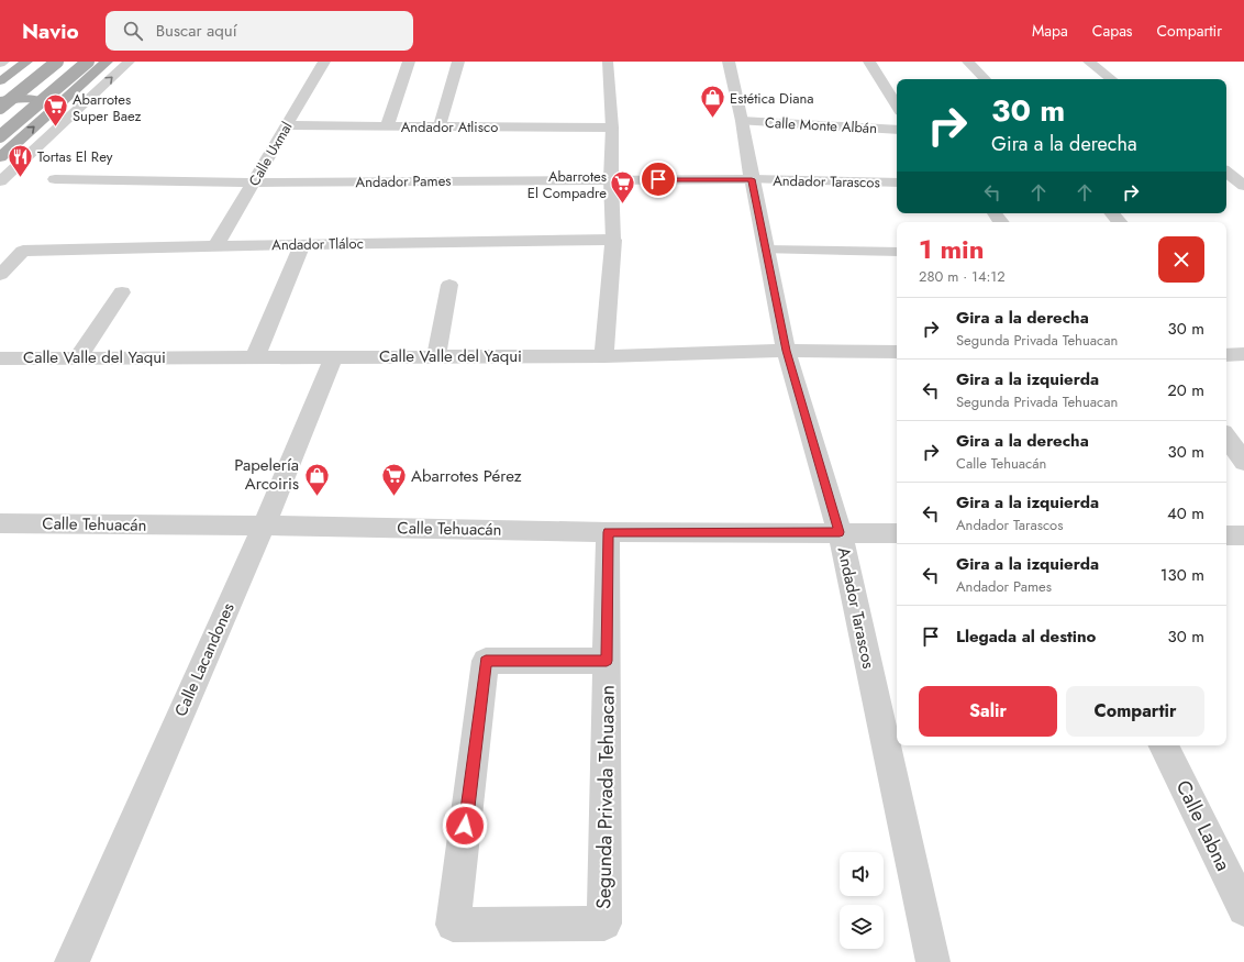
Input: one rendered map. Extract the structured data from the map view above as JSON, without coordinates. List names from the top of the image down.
{
  "streets": {
    "street": [
      "Calle Monte Albán",
      "Andador Atlisco",
      "Calle Uxmal",
      "Andador Pames",
      "Andador Tarascos",
      "Andador Tláloc",
      "Calle Valle del Yaqui",
      "Calle Tehuacán",
      "Calle Lacandones",
      "Segunda Privada Tehuacan",
      "Calle Labna"
    ]
  },
  "crossings": [
    ["Calle Monte Albán", "Andador Tarascos"],
    ["Andador Atlisco", "Calle Uxmal"],
    ["Calle Uxmal", "Andador Pames"],
    ["Calle Uxmal", "Andador Tláloc"],
    ["Andador Pames", "Andador Tarascos"],
    ["Andador Tarascos", "Calle Valle del Yaqui"],
    ["Andador Tarascos", "Calle Tehuacán"],
    ["Calle Valle del Yaqui", "Calle Lacandones"],
    ["Calle Tehuacán", "Calle Lacandones"],
    ["Calle Tehuacán", "Segunda Privada Tehuacan"]
  ],
  "places": {
    "shop": ["Estética Diana", "Papelería Arcoiris"],
    "supermarket": ["Abarrotes Super Baez", "Abarrotes El Compadre", "Abarrotes Pérez"],
    "restaurant": ["Tortas El Rey"]
  },
  "page": {
    "header": "Navio",
    "search": "Buscar aquí",
    "nav": ["Mapa", "Capas", "Compartir"],
    "turn": ["30 m", "Gira a la derecha"],
    "heading": ["1 min", "280 m · 14:12"],
    "list": [
      {
        "name": "Gira a la derecha",
        "note": "Segunda Privada Tehuacan",
        "value": "30 m"
      },
      {
        "name": "Gira a la izquierda",
        "note": "Segunda Privada Tehuacan",
        "value": "20 m"
      },
      {
        "name": "Gira a la derecha",
        "note": "Calle Tehuacán",
        "value": "30 m"
      },
      {
        "name": "Gira a la izquierda",
        "note": "Andador Tarascos",
        "value": "40 m"
      },
      {
        "name": "Gira a la izquierda",
        "note": "Andador Pames",
        "value": "130 m"
      },
      {
        "name": "Llegada al destino",
        "value": "30 m"
      }
    ],
    "buttons": ["Salir", "Compartir"]
  }
}
